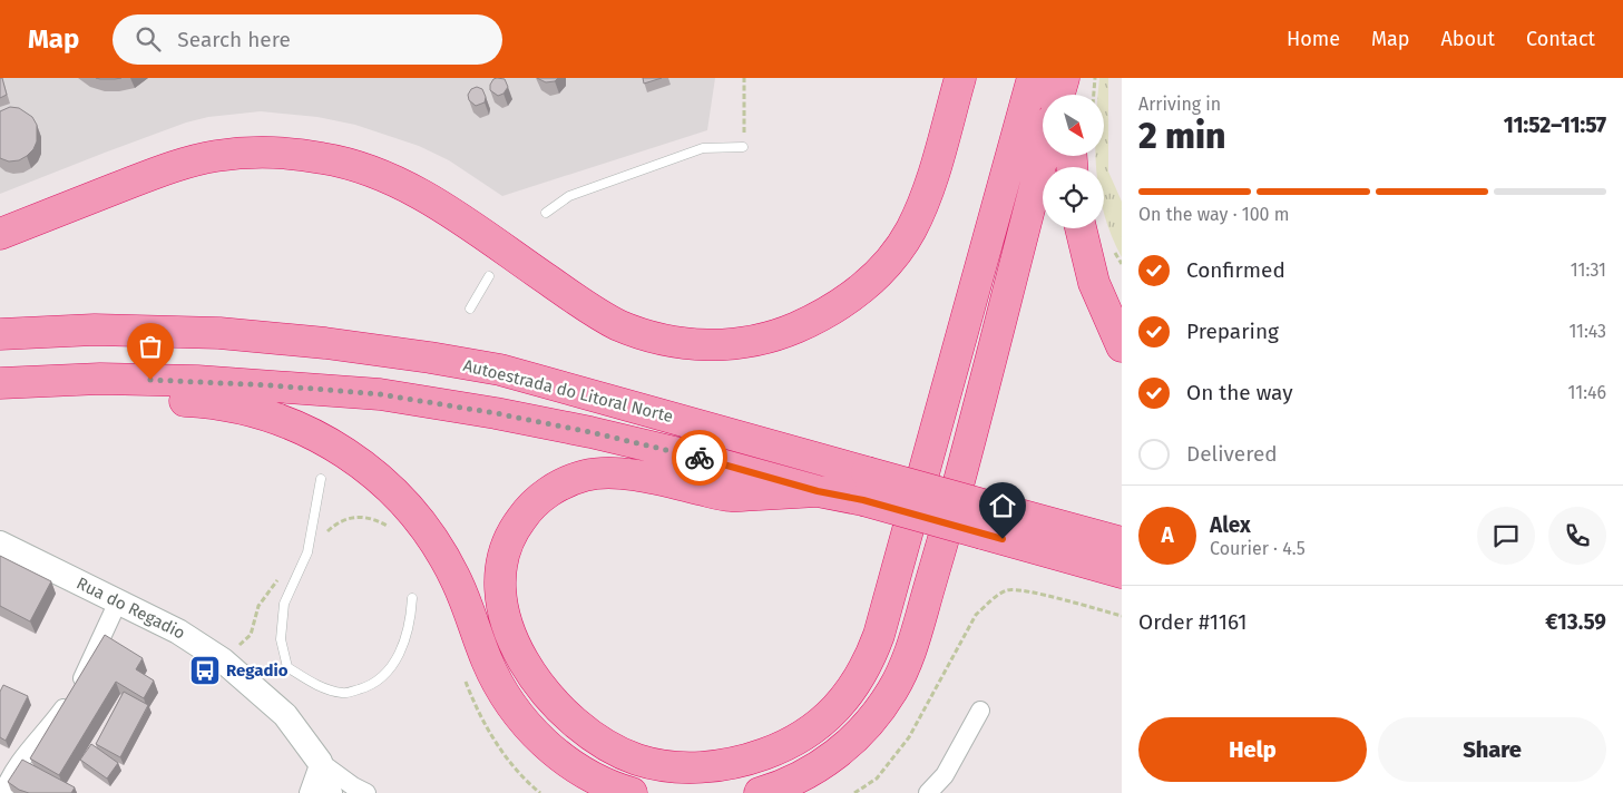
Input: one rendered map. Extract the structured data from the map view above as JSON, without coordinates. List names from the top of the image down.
{
  "streets": {
    "highway": ["Autoestrada do Litoral Norte"],
    "street": ["Rua do Regadio"]
  },
  "places": {
    "bus stop": ["Regadio"]
  },
  "north": "bottom right",
  "page": {
    "header": "Map",
    "search": "Search here",
    "nav": [
      "Home",
      "Map",
      "About",
      "Contact"
    ],
    "heading": ["2 min", "Arriving in", "11:52–11:57"],
    "panel": [
      "Alex",
      "Courier · 4.5",
      "Order #1161",
      "€13.59"
    ],
    "bar": "On the way · 100 m",
    "list": [
      ["Confirmed", "11:31"],
      ["Preparing", "11:43"],
      ["On the way", "11:46"],
      "Delivered"
    ],
    "round": "A",
    "buttons": ["Help", "Share"]
  }
}
